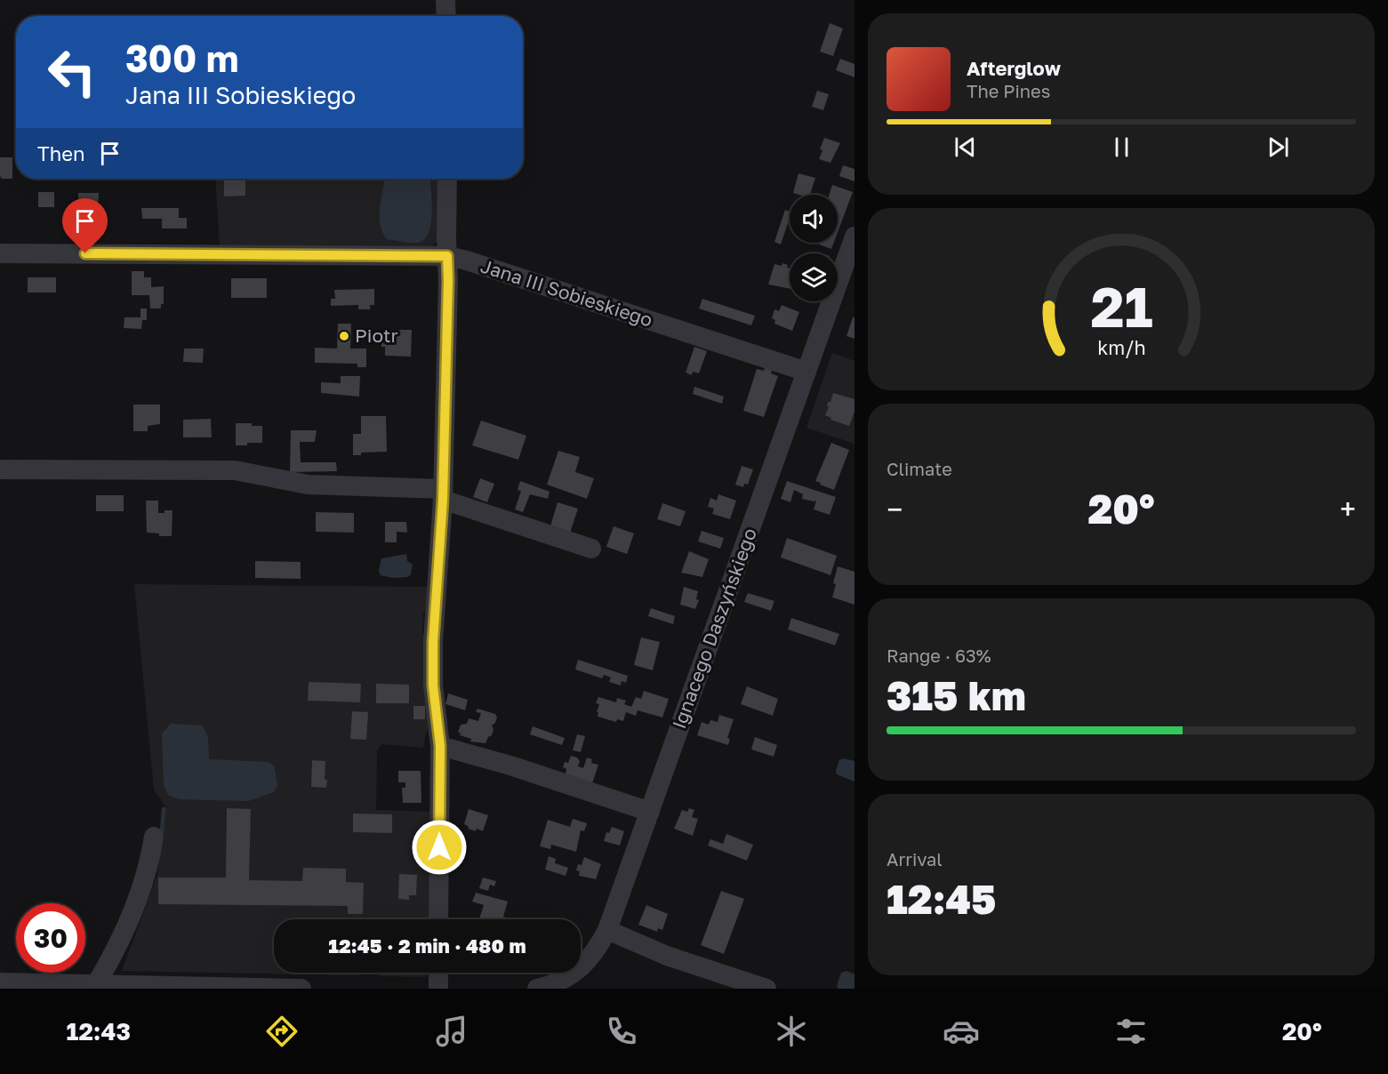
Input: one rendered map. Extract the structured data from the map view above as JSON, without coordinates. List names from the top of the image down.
{
  "streets": {
    "street": ["Jana III Sobieskiego", "Ignacego Daszyńskiego"]
  },
  "crossings": [
    ["Jana III Sobieskiego", "Ignacego Daszyńskiego"]
  ],
  "places": ["Piotr"],
  "page": {
    "turn": ["300 m", "Jana III Sobieskiego"],
    "song": ["Afterglow", "The Pines"],
    "then": "Then",
    "tile": [
      "Climate",
      ["Range · 63%", "315 km"],
      ["Arrival", "12:45"]
    ],
    "heat": ["−", "20°", "+"],
    "limit": "30",
    "trip": "12:45 · 2 min · 480 m",
    "tabs": ["12:43", "20°"],
    "gauge": ["21", "km/h"]
  }
}
